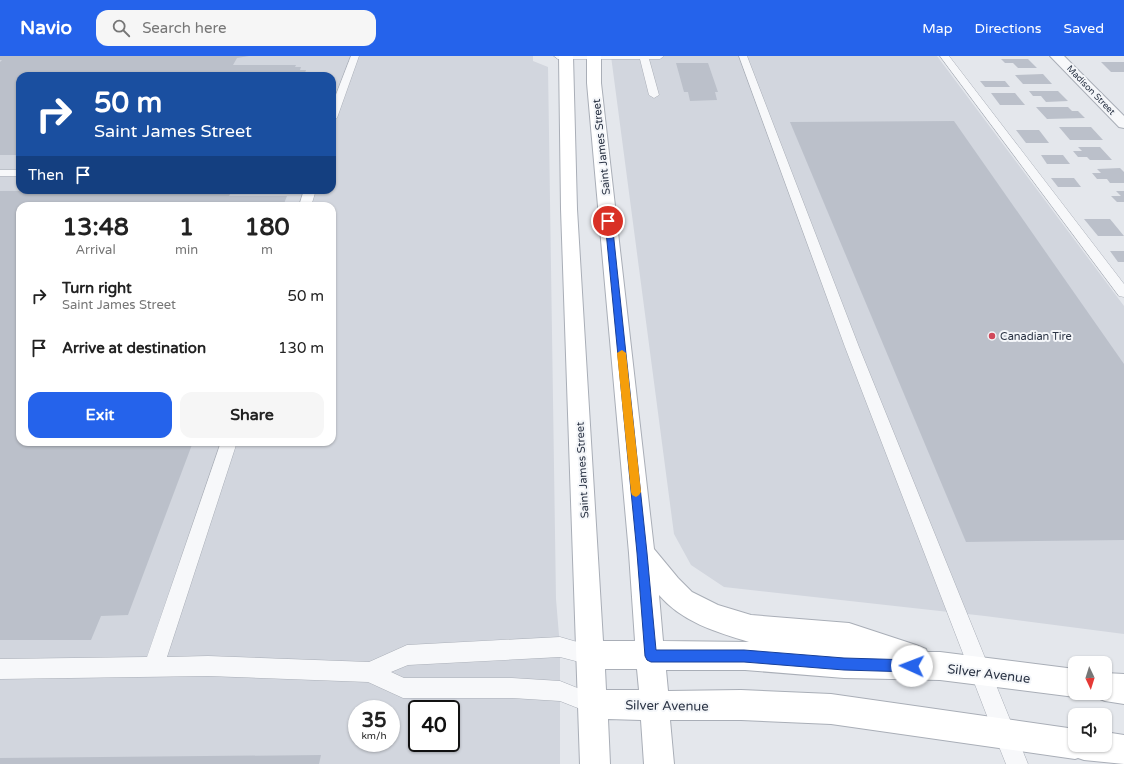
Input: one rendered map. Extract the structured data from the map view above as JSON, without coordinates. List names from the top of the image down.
{
  "streets": {
    "main road": ["Saint James Street", "Silver Avenue"],
    "street": ["Madison Street"]
  },
  "crossings": [
    ["Saint James Street", "Silver Avenue"]
  ],
  "places": ["Canadian Tire"],
  "north": "bottom",
  "page": {
    "header": "Navio",
    "search": "Search here",
    "nav": ["Map", "Directions", "Saved"],
    "turn": ["50 m", "Saint James Street"],
    "then": "Then",
    "eta": [
      "13:48",
      "Arrival",
      "1",
      "min",
      "180",
      "m"
    ],
    "list": [
      {
        "name": "Turn right",
        "note": "Saint James Street",
        "value": "50 m"
      },
      {
        "name": "Arrive at destination",
        "value": "130 m"
      }
    ],
    "buttons": ["Exit", "Share"],
    "speed": "35 km/h",
    "limit": "40"
  }
}
